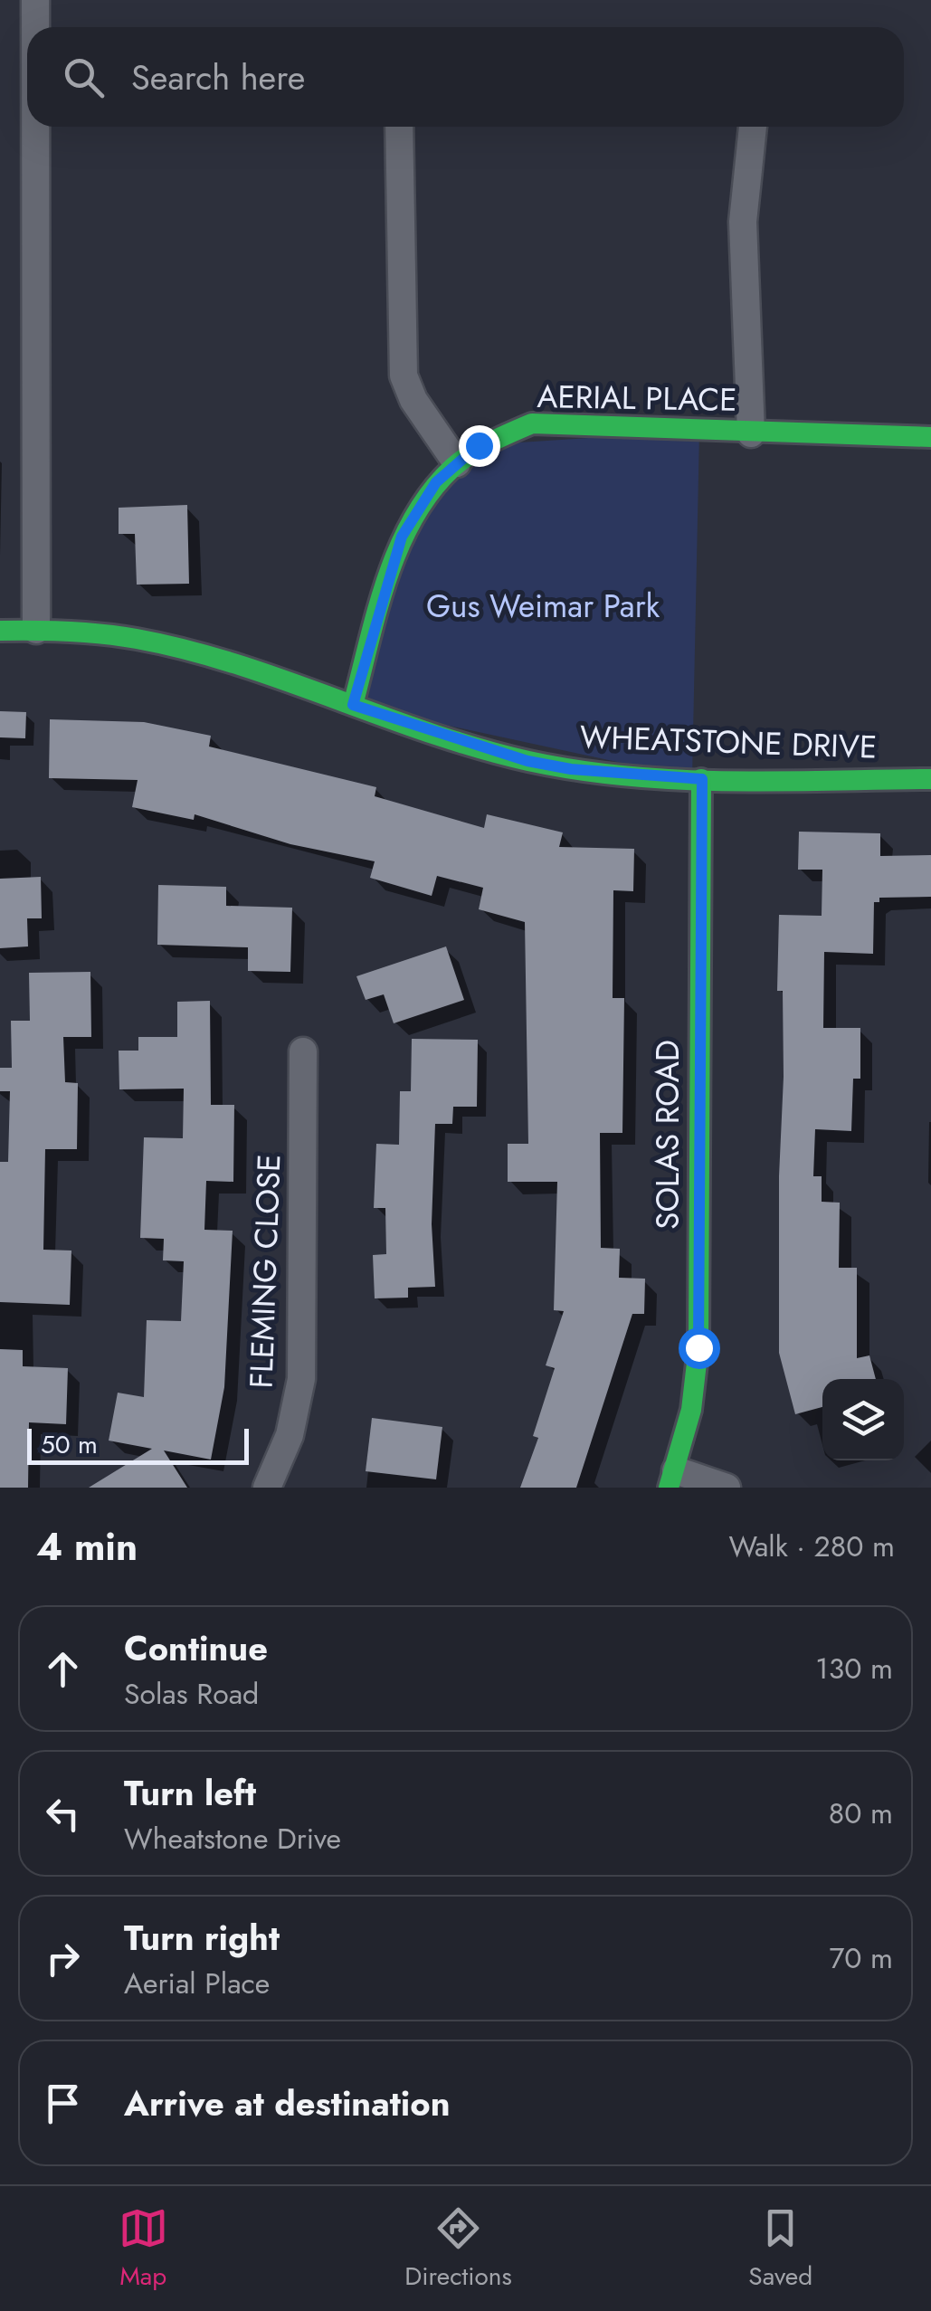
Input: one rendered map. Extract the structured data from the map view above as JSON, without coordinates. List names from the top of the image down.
{
  "streets": {
    "street": [
      "AERIAL PLACE",
      "WHEATSTONE DRIVE",
      "SOLAS ROAD",
      "FLEMING CLOSE"
    ]
  },
  "crossings": [
    ["AERIAL PLACE", "WHEATSTONE DRIVE"],
    ["WHEATSTONE DRIVE", "SOLAS ROAD"]
  ],
  "parks": ["Gus Weimar Park"],
  "scale_bar": "50 m",
  "page": {
    "search": "Search here",
    "scale": "50 m",
    "heading": ["4 min", "Walk · 280 m"],
    "list": [
      ["Continue", "Solas Road", "130 m"],
      ["Turn left", "Wheatstone Drive", "80 m"],
      ["Turn right", "Aerial Place", "70 m"],
      "Arrive at destination"
    ],
    "nav": ["Map", "Directions", "Saved"]
  }
}
